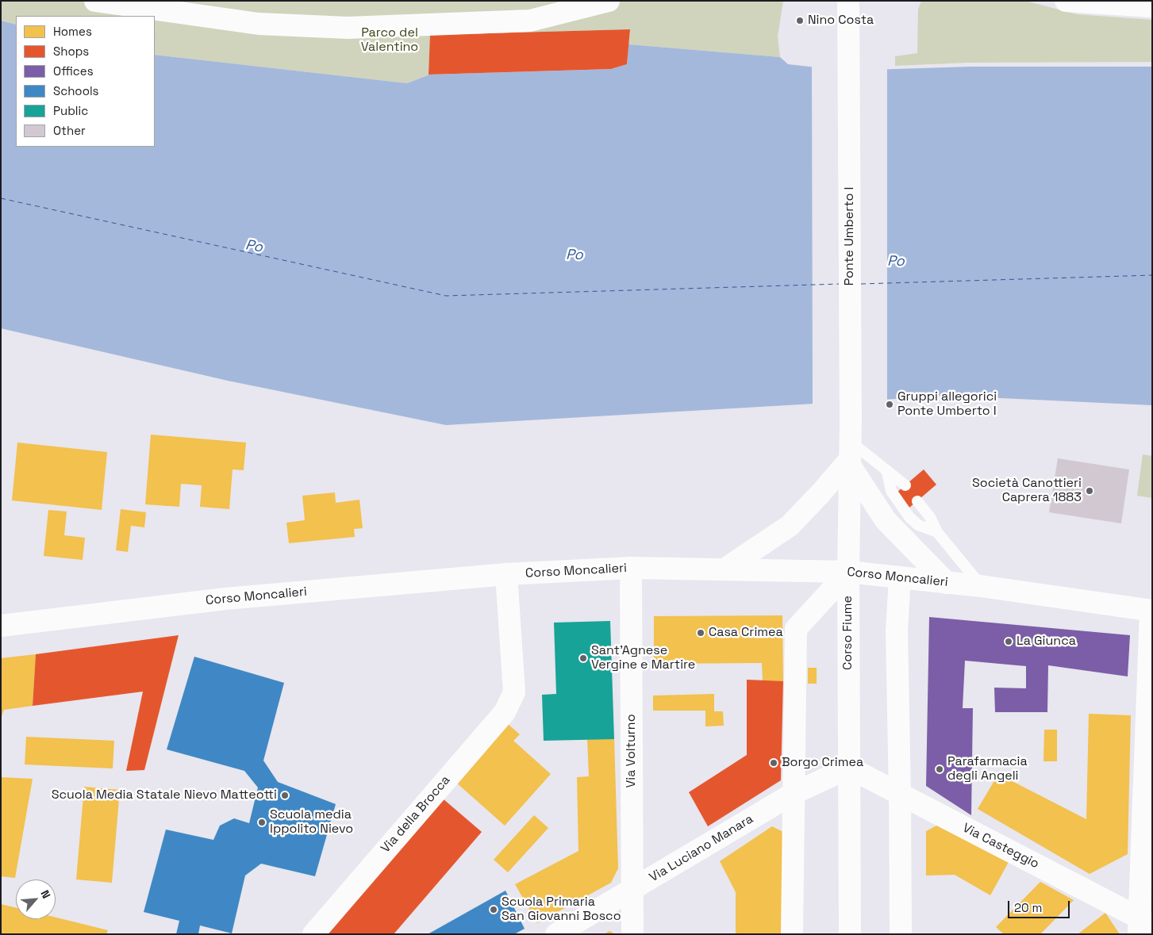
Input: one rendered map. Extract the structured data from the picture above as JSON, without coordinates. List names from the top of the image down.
{
  "streets": {
    "street": [
      "Ponte Umberto I",
      "Corso Moncalieri",
      "Corso Fiume",
      "Via Volturno",
      "Via della Brocca",
      "Via Casteggio",
      "Via Luciano Manara"
    ]
  },
  "crossings": [
    ["Ponte Umberto I", "Corso Moncalieri"],
    ["Ponte Umberto I", "Corso Fiume"],
    ["Corso Moncalieri", "Corso Fiume"],
    ["Corso Moncalieri", "Via Volturno"],
    ["Corso Moncalieri", "Via della Brocca"],
    ["Corso Fiume", "Via Casteggio"],
    ["Corso Fiume", "Via Luciano Manara"],
    ["Via Volturno", "Via Luciano Manara"],
    ["Via Casteggio", "Via Luciano Manara"]
  ],
  "water": ["Po"],
  "parks": ["Parco del Valentino"],
  "places": [
    "Nino Costa",
    "Gruppi allegorici Ponte Umberto I",
    "Società Canottieri Caprera 1883",
    "Casa Crimea",
    "La Giunca",
    "Sant'Agnese Vergine e Martire",
    "Borgo Crimea",
    "Parafarmacia degli Angeli",
    "Scuola Media Statale Nievo Matteotti",
    "Scuola media Ippolito Nievo",
    "Scuola Primaria San Giovanni Bosco"
  ],
  "legend": [
    "Homes",
    "Shops",
    "Offices",
    "Schools",
    "Public",
    "Other"
  ],
  "scale_bar": "20 m",
  "north": "top right"
}
